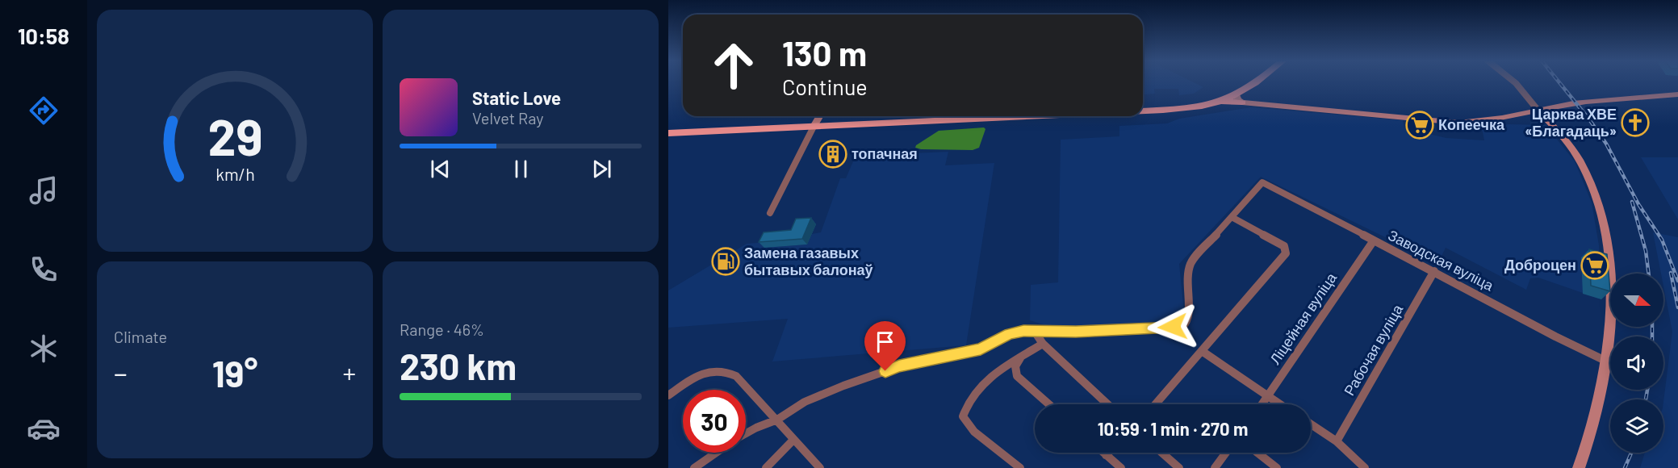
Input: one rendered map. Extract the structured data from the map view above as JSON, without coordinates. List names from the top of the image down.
{
  "streets": {
    "street": ["Заводская вуліца", "Ліцейная вуліца", "Рабочая вуліца"]
  },
  "crossings": [
    ["Заводская вуліца", "Ліцейная вуліца"],
    ["Заводская вуліца", "Рабочая вуліца"]
  ],
  "places": {
    "church": ["Царква ХВЕ «Благадаць»"],
    "supermarket": ["Копеечка", "Доброцен"],
    "building": ["топачная"],
    "fuel station": ["Замена газавых бытавых балонаў"]
  },
  "north": "right",
  "page": {
    "tabs": "10:58",
    "turn": ["130 m", "Continue"],
    "song": ["Static Love", "Velvet Ray"],
    "tile": [
      "Climate",
      ["Range · 46%", "230 km"]
    ],
    "heat": ["−", "19°", "+"],
    "limit": "30",
    "trip": "10:59 · 1 min · 270 m",
    "gauge": ["29", "km/h"]
  }
}
